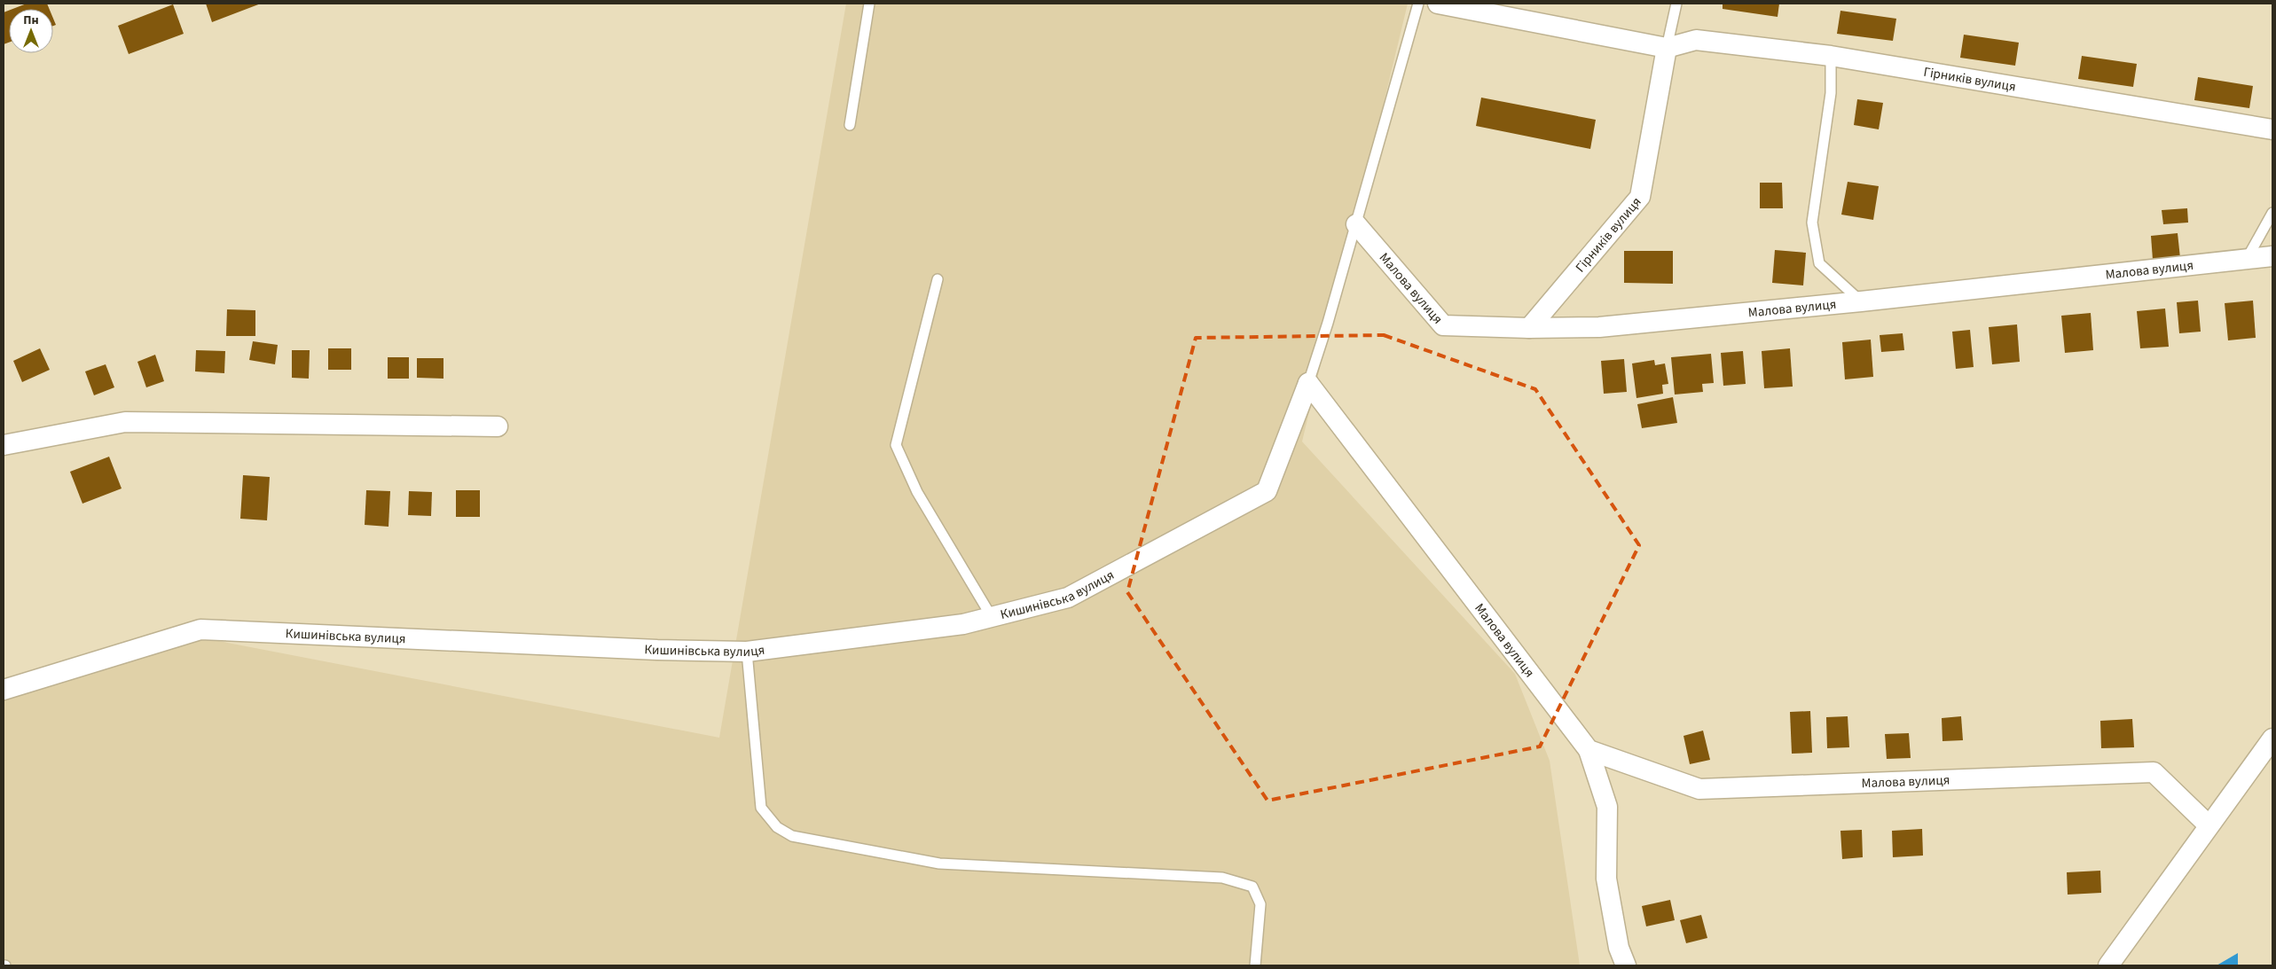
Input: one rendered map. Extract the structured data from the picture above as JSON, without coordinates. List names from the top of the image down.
{
  "streets": {
    "street": ["Гірників вулиця", "Малова вулиця", "Кишинівська вулиця"]
  },
  "crossings": [
    ["Гірників вулиця", "Малова вулиця"],
    ["Малова вулиця", "Кишинівська вулиця"]
  ],
  "north": "top"
}
